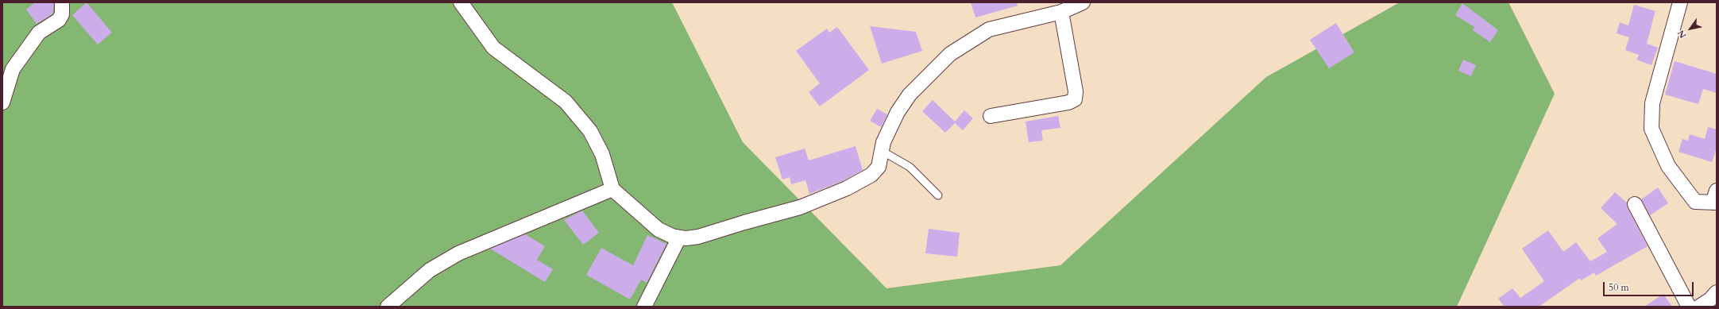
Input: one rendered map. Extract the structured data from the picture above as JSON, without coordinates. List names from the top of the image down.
{
  "scale_bar": "50 m",
  "north": "bottom left"
}
